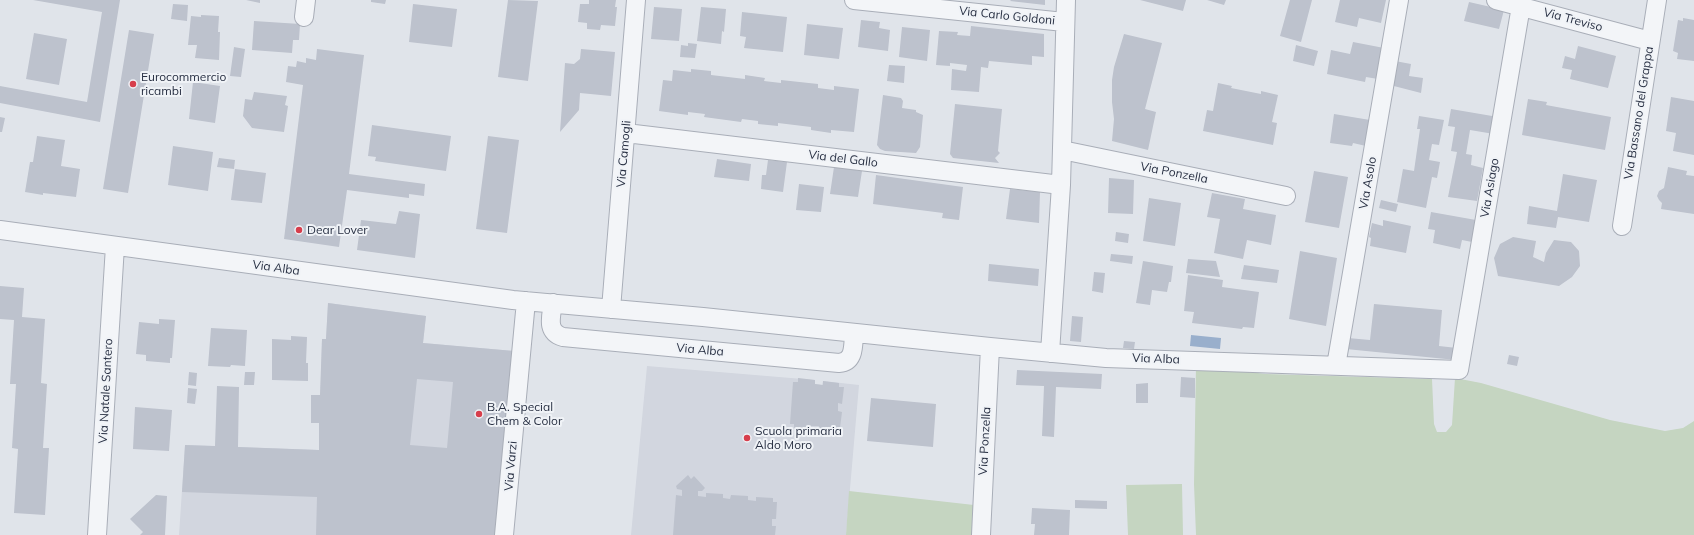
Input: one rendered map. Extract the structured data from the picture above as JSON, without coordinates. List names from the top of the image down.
{
  "streets": {
    "street": [
      "Via Carlo Goldoni",
      "Via Treviso",
      "Via Bassano del Grappa",
      "Via Camogli",
      "Via del Gallo",
      "Via Ponzella",
      "Via Asolo",
      "Via Asiago",
      "Via Alba",
      "Via Natale Santero",
      "Via Varzi"
    ]
  },
  "crossings": [
    ["Via Treviso", "Via Bassano del Grappa"],
    ["Via Treviso", "Via Asiago"],
    ["Via Camogli", "Via del Gallo"],
    ["Via Camogli", "Via Alba"],
    ["Via Ponzella", "Via Alba"],
    ["Via Asolo", "Via Alba"],
    ["Via Asiago", "Via Alba"],
    ["Via Alba", "Via Natale Santero"],
    ["Via Alba", "Via Varzi"]
  ],
  "places": [
    "Eurocommercio ricambi",
    "Dear Lover",
    "B.A. Special Chem & Color",
    "Scuola primaria Aldo Moro"
  ]
}
